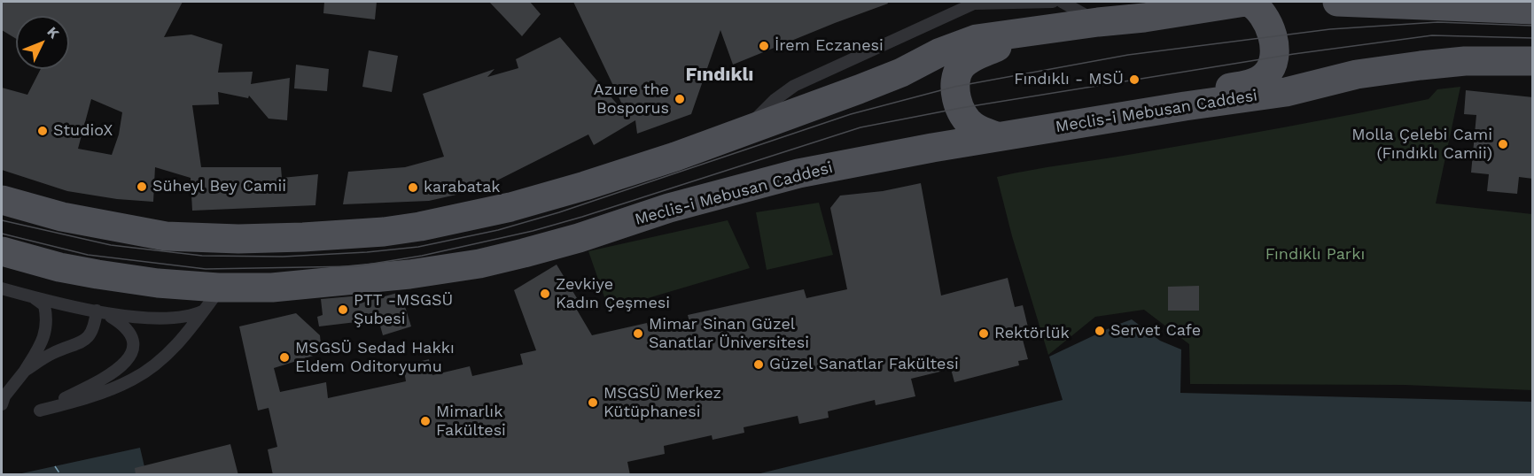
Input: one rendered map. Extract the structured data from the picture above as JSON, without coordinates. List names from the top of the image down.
{
  "streets": {
    "main road": ["Meclis-i Mebusan Caddesi"]
  },
  "districts": ["Fındıklı"],
  "parks": ["Fındıklı Parkı"],
  "places": [
    "İrem Eczanesi",
    "Fındıklı - MSÜ",
    "Azure the Bosporus",
    "StudioX",
    "Molla Çelebi Cami (Fındıklı Camii)",
    "Süheyl Bey Camii",
    "karabatak",
    "Zevkiye Kadın Çeşmesi",
    "PTT -MSGSÜ Şubesi",
    "Servet Cafe",
    "Mimar Sinan Güzel Sanatlar Üniversitesi",
    "Rektörlük",
    "MSGSÜ Sedad Hakkı Eldem Oditoryumu",
    "Güzel Sanatlar Fakültesi",
    "MSGSÜ Merkez Kütüphanesi",
    "Mimarlık Fakültesi"
  ],
  "north": "top right"
}
